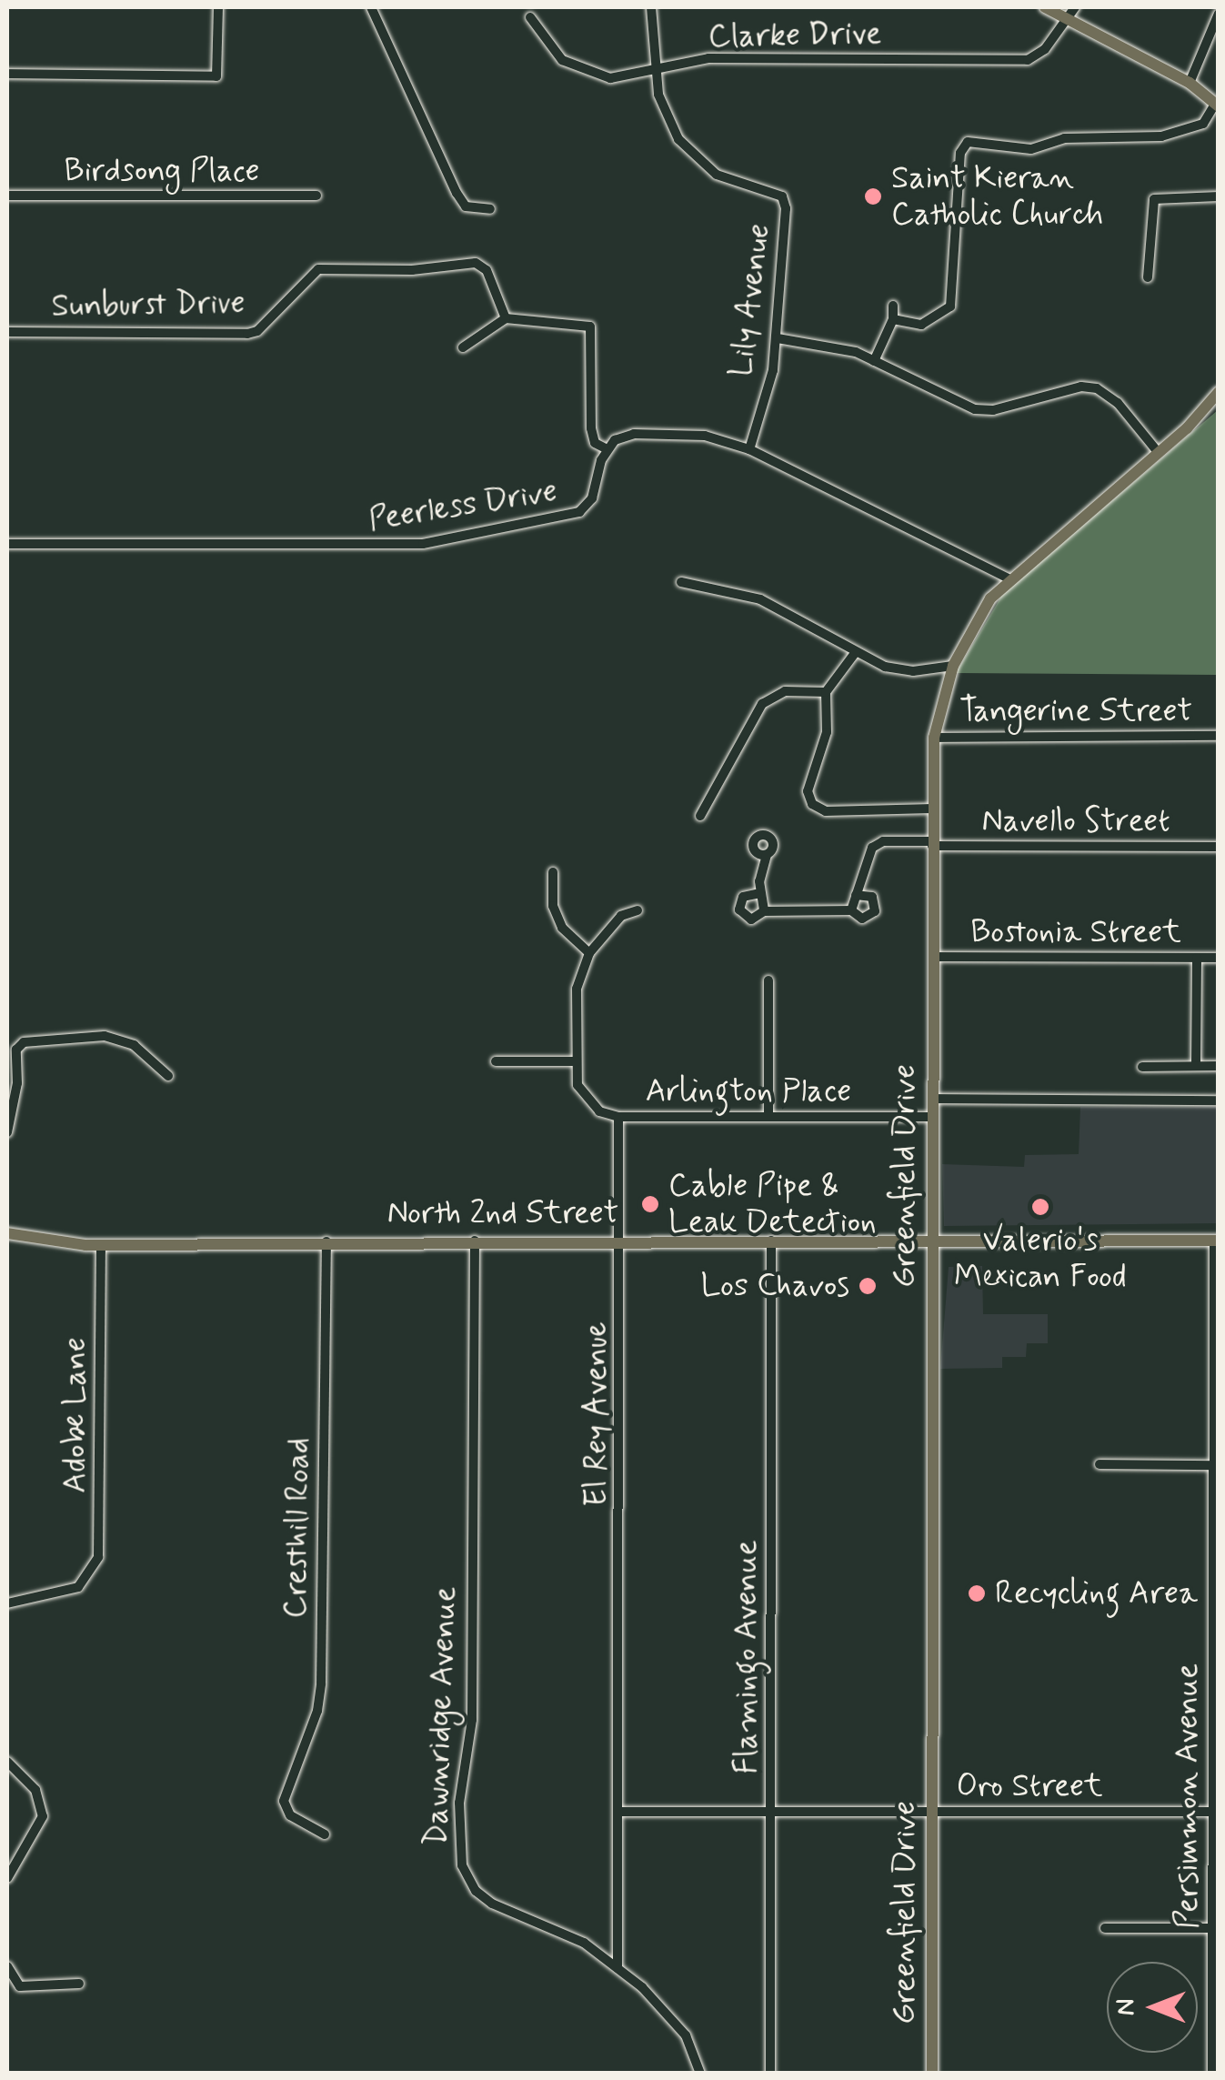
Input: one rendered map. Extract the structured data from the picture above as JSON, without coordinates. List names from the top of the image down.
{
  "streets": {
    "main road": ["Greenfield Drive", "North 2nd Street"],
    "street": [
      "Clarke Drive",
      "Birdsong Place",
      "Lily Avenue",
      "Sunburst Drive",
      "Peerless Drive",
      "Tangerine Street",
      "Navello Street",
      "Bostonia Street",
      "Arlington Place",
      "El Rey Avenue",
      "Adobe Lane",
      "Cresthill Road",
      "Flamingo Avenue",
      "Dawnridge Avenue",
      "Oro Street",
      "Persimmon Avenue"
    ]
  },
  "crossings": [
    ["Clarke Drive", "Lily Avenue"],
    ["Tangerine Street", "Greenfield Drive"],
    ["Navello Street", "Greenfield Drive"],
    ["Bostonia Street", "Greenfield Drive"],
    ["Arlington Place", "Greenfield Drive"],
    ["Arlington Place", "El Rey Avenue"],
    ["Greenfield Drive", "North 2nd Street"],
    ["Greenfield Drive", "Oro Street"],
    ["North 2nd Street", "El Rey Avenue"],
    ["North 2nd Street", "Adobe Lane"],
    ["North 2nd Street", "Cresthill Road"],
    ["North 2nd Street", "Flamingo Avenue"],
    ["North 2nd Street", "Dawnridge Avenue"],
    ["El Rey Avenue", "Dawnridge Avenue"],
    ["El Rey Avenue", "Oro Street"],
    ["Flamingo Avenue", "Oro Street"],
    ["Oro Street", "Persimmon Avenue"]
  ],
  "places": [
    "Saint Kieran Catholic Church",
    "Cable Pipe & Leak Detection",
    "Valerio's Mexican Food",
    "Los Chavos",
    "Recycling Area"
  ],
  "north": "left"
}
